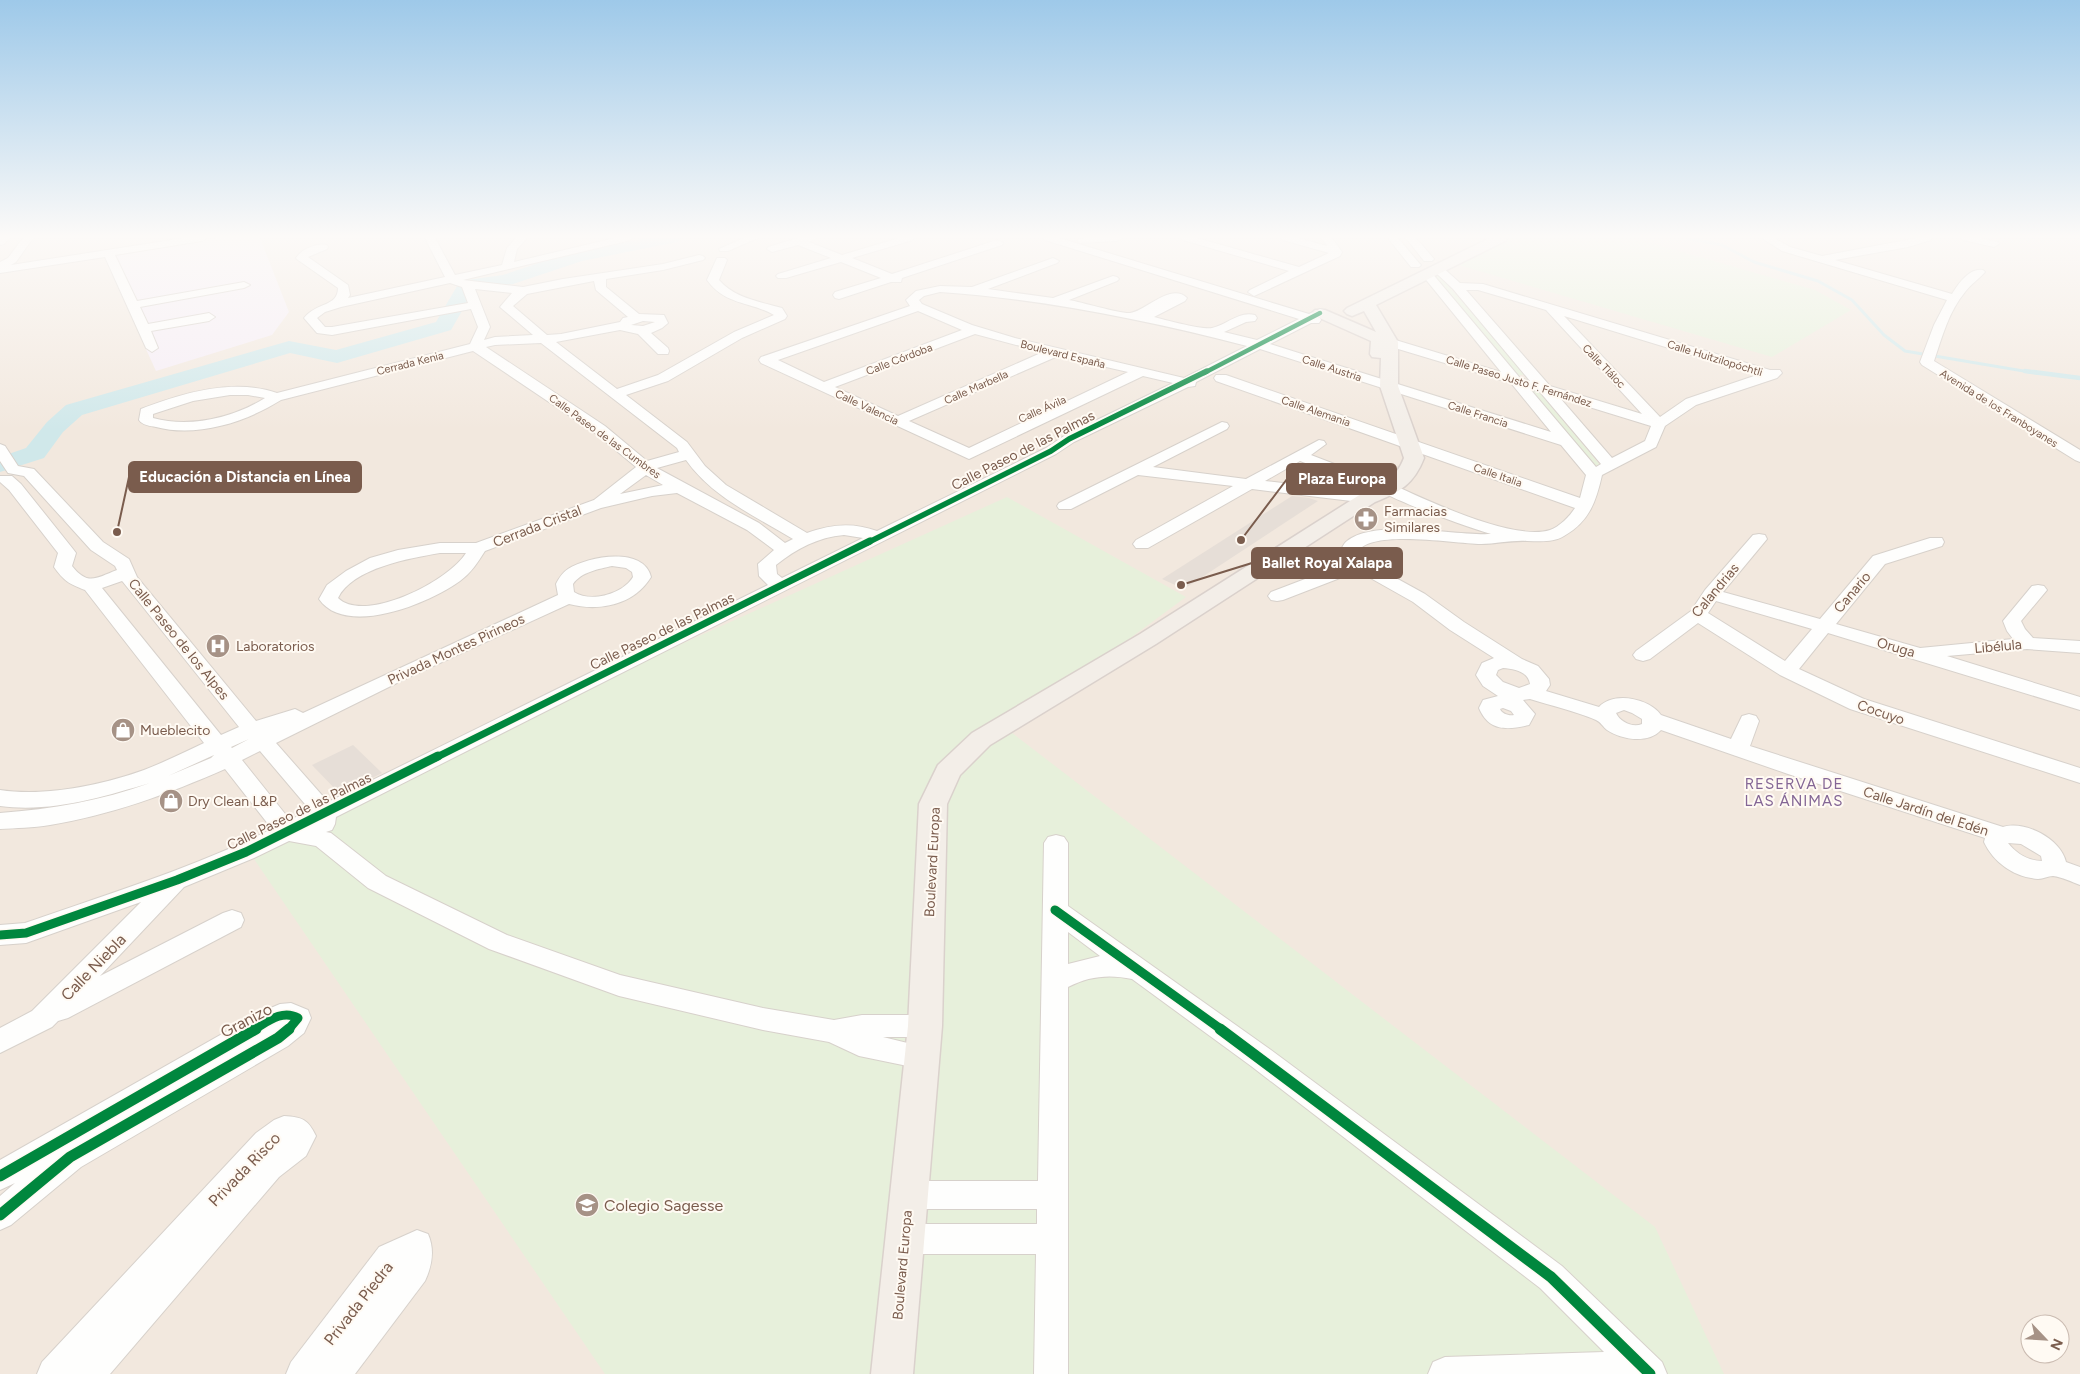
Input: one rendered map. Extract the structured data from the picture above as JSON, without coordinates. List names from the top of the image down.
{
  "streets": {
    "main road": ["Calle Paseo de las Palmas", "Boulevard Europa"],
    "street": [
      "Boulevard España",
      "Calle Huitzilopóchtli",
      "Calle Córdoba",
      "Cerrada Kenia",
      "Calle Tláloc",
      "Calle Austria",
      "Calle Paseo Justo F. Fernández",
      "Calle Marbella",
      "Calle Valencia",
      "Avenida de los Franboyanes",
      "Calle Ávila",
      "Calle Alemania",
      "Calle Francia",
      "Calle Paseo de las Cumbres",
      "Calle Italia",
      "Cerrada Cristal",
      "Calandrias",
      "Canario",
      "Calle Paseo de los Alpes",
      "Libélula",
      "Oruga",
      "Privada Montes Pirineos",
      "Cocuyo",
      "Calle Jardín del Edén",
      "Calle Niebla",
      "Granizo",
      "Privada Risco",
      "Privada Piedra"
    ]
  },
  "crossings": [
    ["Boulevard España", "Calle Córdoba"],
    ["Boulevard España", "Calle Marbella"],
    ["Boulevard España", "Calle Valencia"],
    ["Boulevard España", "Calle Ávila"],
    ["Boulevard España", "Calle Paseo de las Palmas"],
    ["Calle Huitzilopóchtli", "Calle Tláloc"],
    ["Calle Huitzilopóchtli", "Calle Paseo Justo F. Fernández"],
    ["Calle Córdoba", "Calle Valencia"],
    ["Cerrada Kenia", "Calle Paseo de las Cumbres"],
    ["Calle Tláloc", "Calle Paseo Justo F. Fernández"],
    ["Calle Austria", "Calle Francia"],
    ["Calle Austria", "Calle Paseo de las Palmas"],
    ["Calle Austria", "Boulevard Europa"],
    ["Calle Paseo Justo F. Fernández", "Boulevard Europa"],
    ["Calle Marbella", "Calle Valencia"],
    ["Calle Valencia", "Calle Ávila"],
    ["Calle Alemania", "Calle Paseo de las Palmas"],
    ["Calle Alemania", "Calle Italia"],
    ["Calle Alemania", "Boulevard Europa"],
    ["Calle Francia", "Boulevard Europa"],
    ["Calle Paseo de las Cumbres", "Cerrada Cristal"],
    ["Calle Paseo de las Palmas", "Calle Paseo de los Alpes"],
    ["Calle Paseo de las Palmas", "Calle Niebla"],
    ["Calle Italia", "Boulevard Europa"],
    ["Calandrias", "Oruga"],
    ["Calandrias", "Cocuyo"],
    ["Canario", "Oruga"],
    ["Canario", "Cocuyo"],
    ["Calle Paseo de los Alpes", "Privada Montes Pirineos"],
    ["Libélula", "Oruga"]
  ],
  "districts": ["RESERVA DE LAS ÁNIMAS"],
  "places": {
    "pharmacy": ["Farmacias Similares"],
    "other": ["Educación a Distancia en Línea", "Plaza Europa", "Ballet Royal Xalapa"],
    "hospital": ["Laboratorios"],
    "shop": ["Mueblecito", "Dry Clean L&P"],
    "school or university": ["Colegio Sagesse"]
  },
  "north": "bottom right"
}
